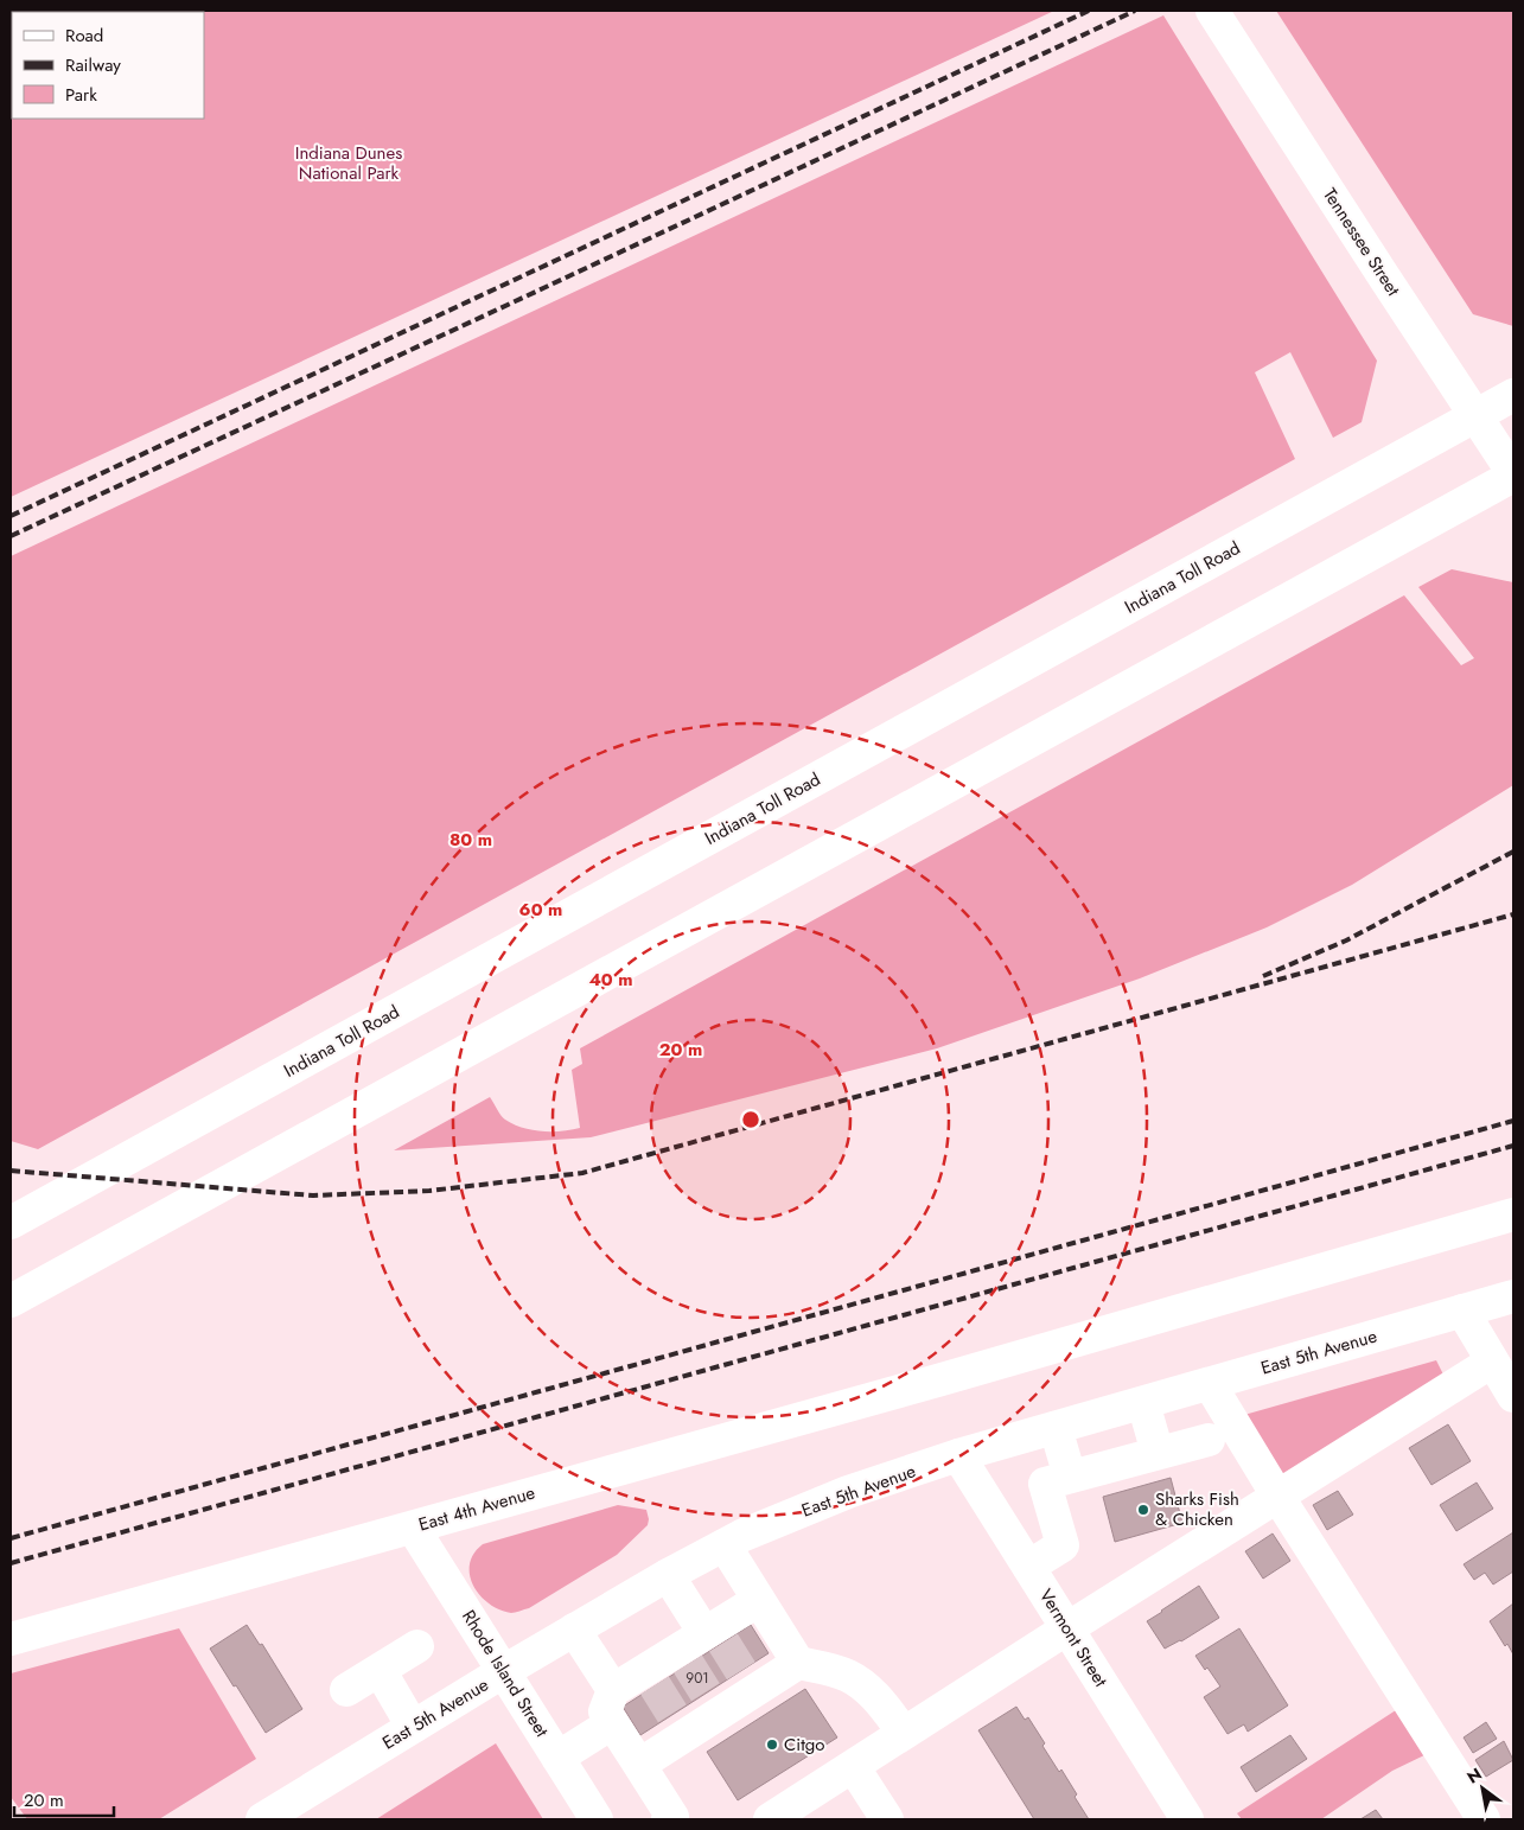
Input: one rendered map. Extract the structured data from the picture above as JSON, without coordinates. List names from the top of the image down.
{
  "streets": {
    "main road": [
      "Tennessee Street",
      "Indiana Toll Road",
      "East 5th Avenue",
      "East 4th Avenue",
      "Vermont Street",
      "Rhode Island Street"
    ]
  },
  "crossings": [
    ["East 5th Avenue", "Vermont Street"],
    ["East 5th Avenue", "Rhode Island Street"],
    ["East 4th Avenue", "Rhode Island Street"]
  ],
  "parks": ["Indiana Dunes National Park"],
  "places": ["Sharks Fish & Chicken", "Citgo"],
  "house_numbers": ["901"],
  "legend": ["Road", "Railway", "Park"],
  "scale_bar": "20 m",
  "north": "top left",
  "rings": [
    "80 m",
    "60 m",
    "40 m",
    "20 m"
  ]
}
